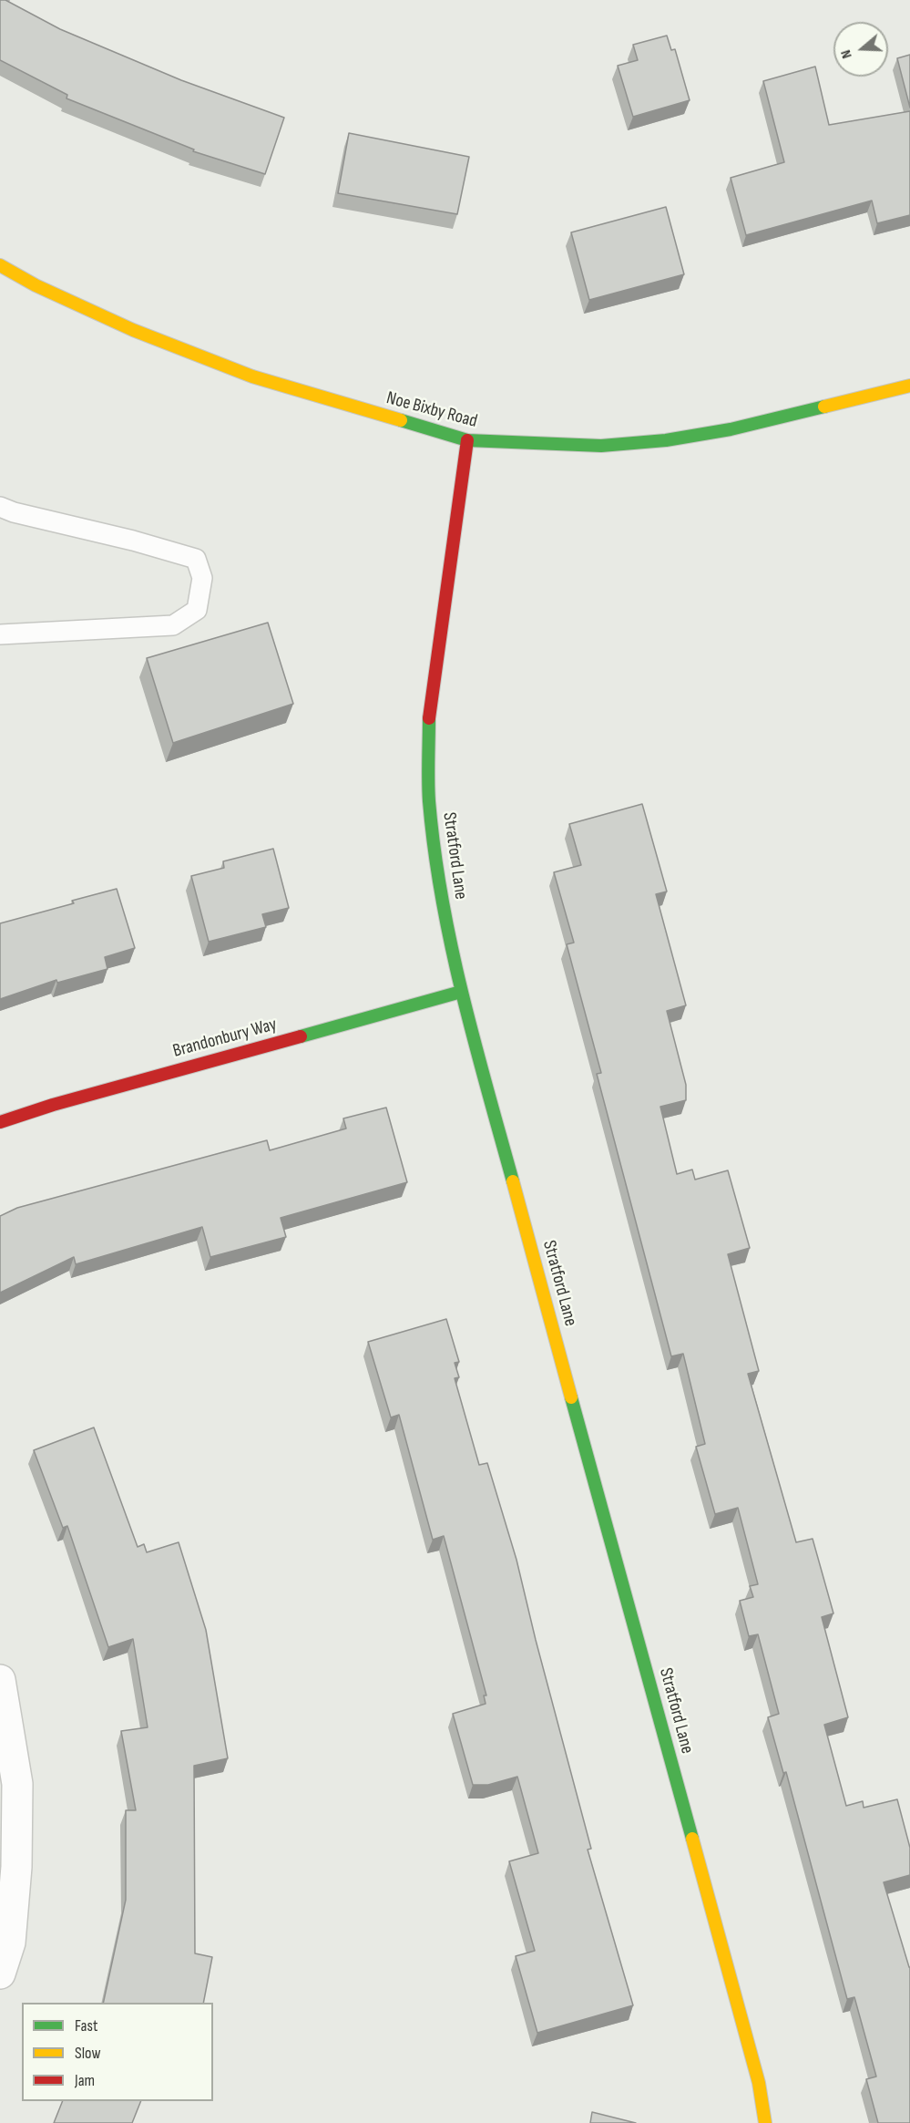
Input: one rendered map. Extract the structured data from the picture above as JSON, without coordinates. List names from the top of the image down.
{
  "streets": {
    "street": ["Noe Bixby Road", "Stratford Lane", "Brandonbury Way"]
  },
  "crossings": [
    ["Noe Bixby Road", "Stratford Lane"],
    ["Stratford Lane", "Brandonbury Way"]
  ],
  "legend": ["Fast", "Slow", "Jam"],
  "north": "left"
}
